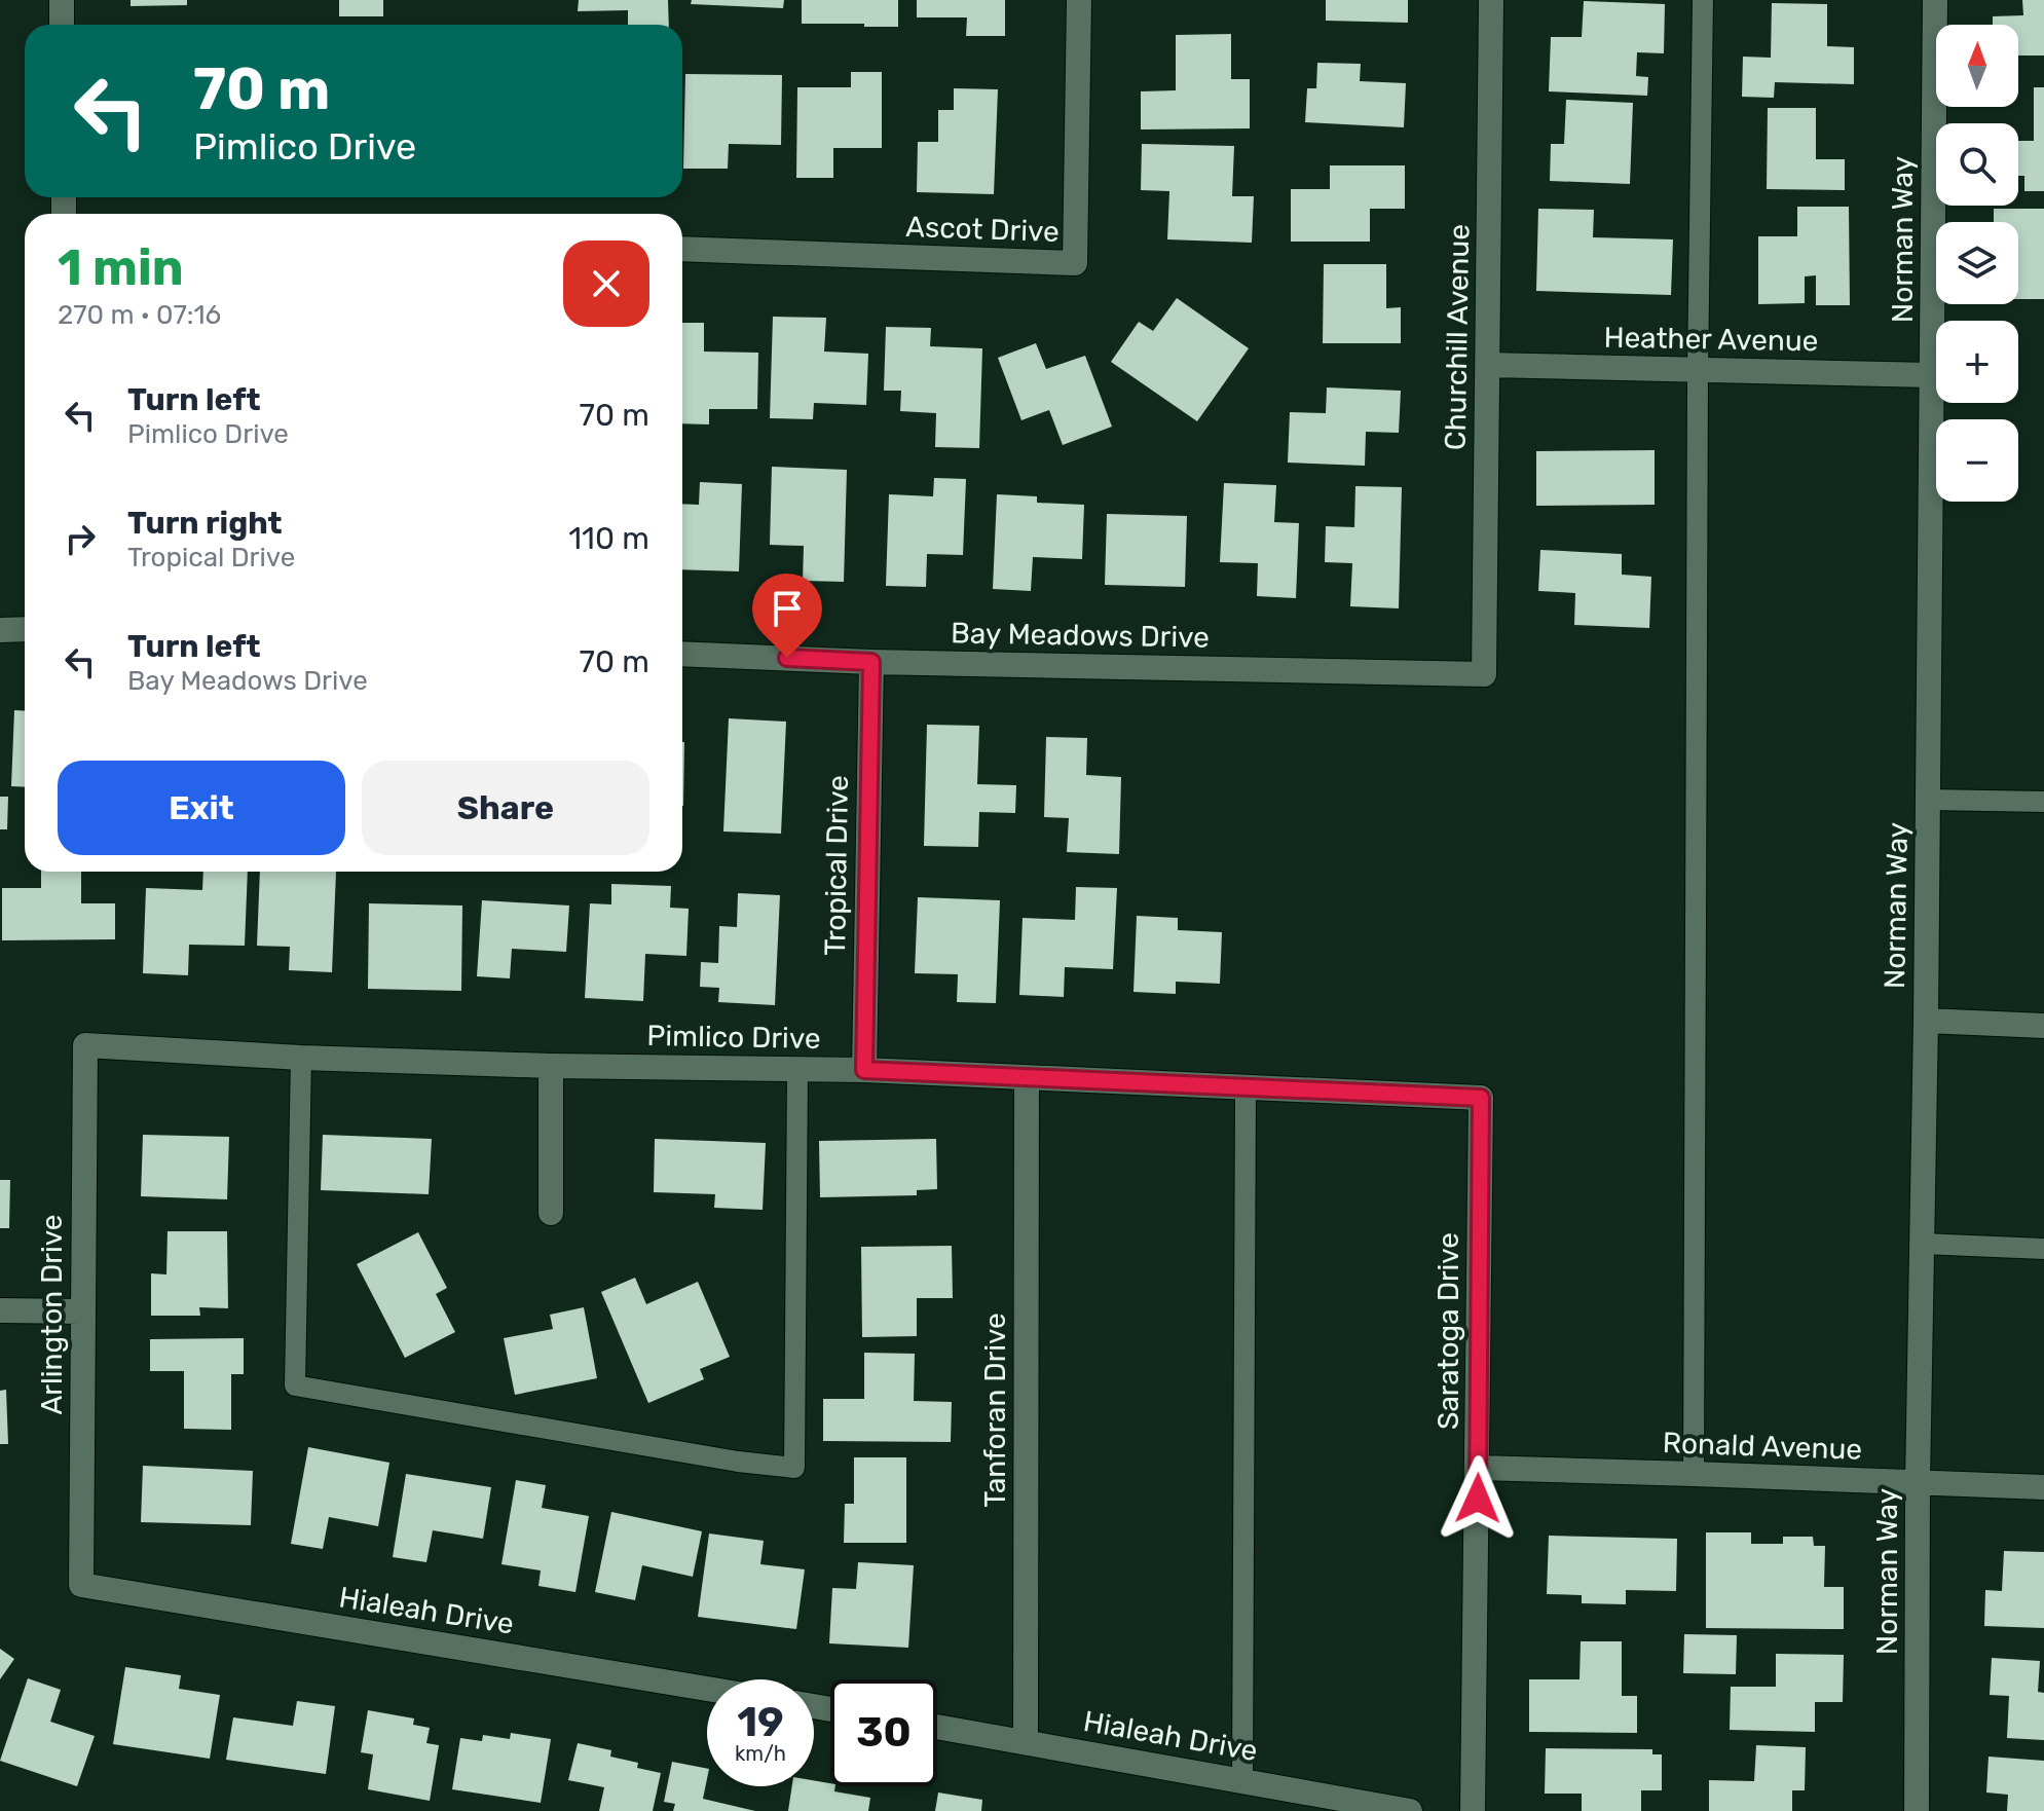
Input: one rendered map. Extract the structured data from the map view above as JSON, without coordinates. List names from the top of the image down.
{
  "streets": {
    "street": [
      "Ascot Drive",
      "Norman Way",
      "Churchill Avenue",
      "Heather Avenue",
      "Bay Meadows Drive",
      "Tropical Drive",
      "Pimlico Drive",
      "Arlington Drive",
      "Saratoga Drive",
      "Tanforan Drive",
      "Ronald Avenue",
      "Hialeah Drive"
    ]
  },
  "crossings": [
    ["Norman Way", "Heather Avenue"],
    ["Norman Way", "Ronald Avenue"],
    ["Churchill Avenue", "Heather Avenue"],
    ["Churchill Avenue", "Bay Meadows Drive"],
    ["Bay Meadows Drive", "Tropical Drive"],
    ["Tropical Drive", "Pimlico Drive"],
    ["Pimlico Drive", "Arlington Drive"],
    ["Pimlico Drive", "Saratoga Drive"],
    ["Pimlico Drive", "Tanforan Drive"],
    ["Arlington Drive", "Hialeah Drive"],
    ["Saratoga Drive", "Ronald Avenue"],
    ["Tanforan Drive", "Hialeah Drive"]
  ],
  "north": "top",
  "page": {
    "map_buttons": ["+", "−"],
    "turn": ["70 m", "Pimlico Drive"],
    "heading": ["1 min", "270 m · 07:16"],
    "list": [
      {
        "name": "Turn left",
        "note": "Pimlico Drive",
        "value": "70 m"
      },
      {
        "name": "Turn right",
        "note": "Tropical Drive",
        "value": "110 m"
      },
      {
        "name": "Turn left",
        "note": "Bay Meadows Drive",
        "value": "70 m"
      }
    ],
    "buttons": ["Exit", "Share"],
    "speed": "19 km/h",
    "limit": "30"
  }
}
